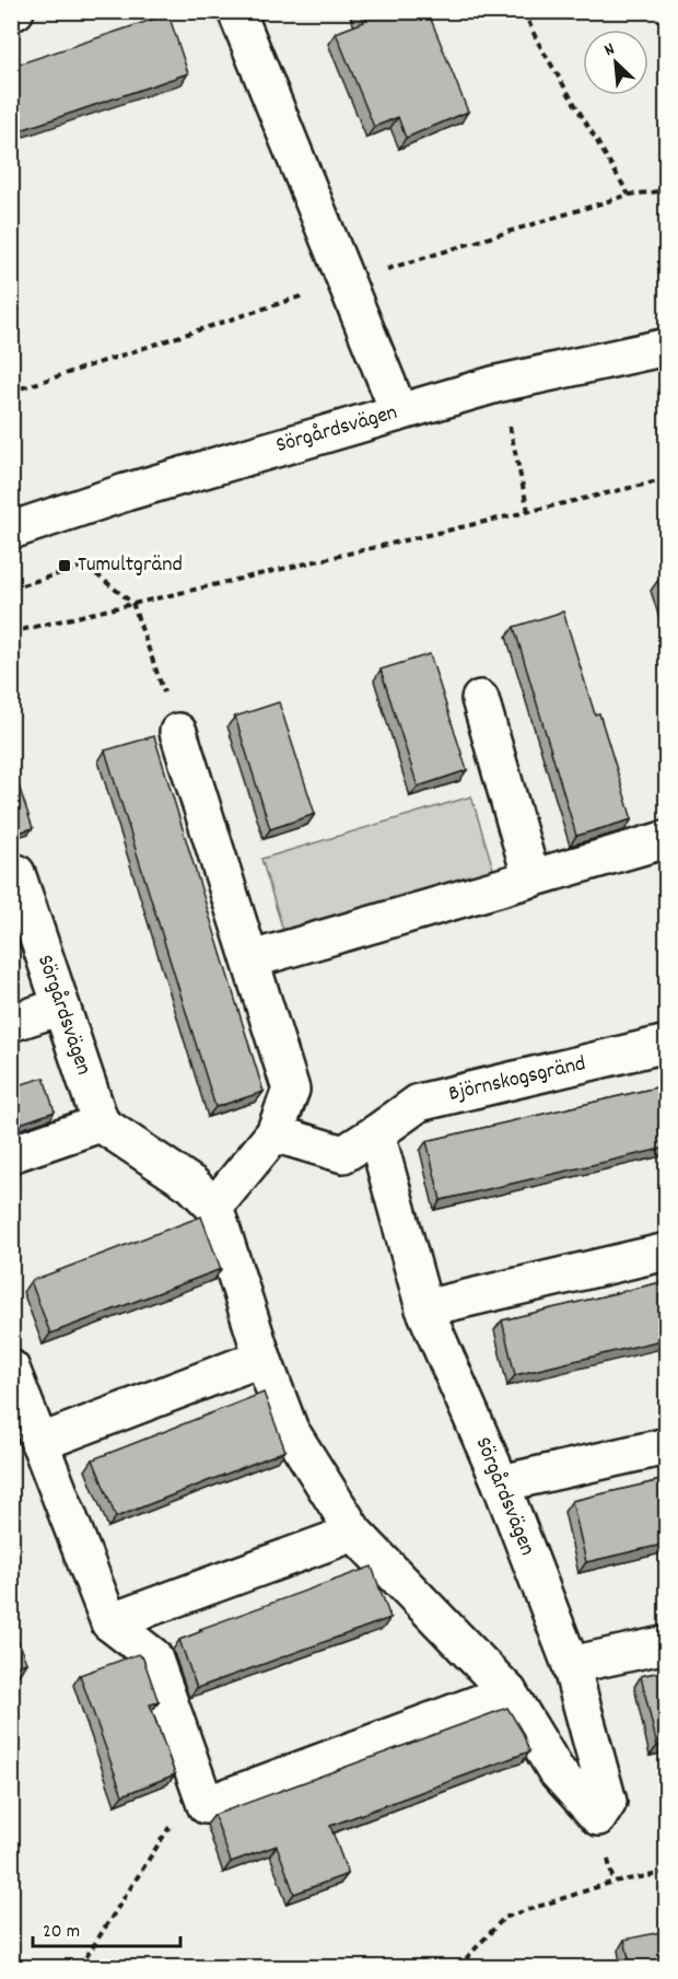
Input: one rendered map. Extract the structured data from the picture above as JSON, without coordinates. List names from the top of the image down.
{
  "streets": {
    "street": ["Sörgårdsvägen", "Björnskogsgränd"]
  },
  "crossings": [
    ["Sörgårdsvägen", "Björnskogsgränd"]
  ],
  "places": {
    "transit": ["Tumultgränd"]
  },
  "scale_bar": "20 m",
  "north": "top left"
}
